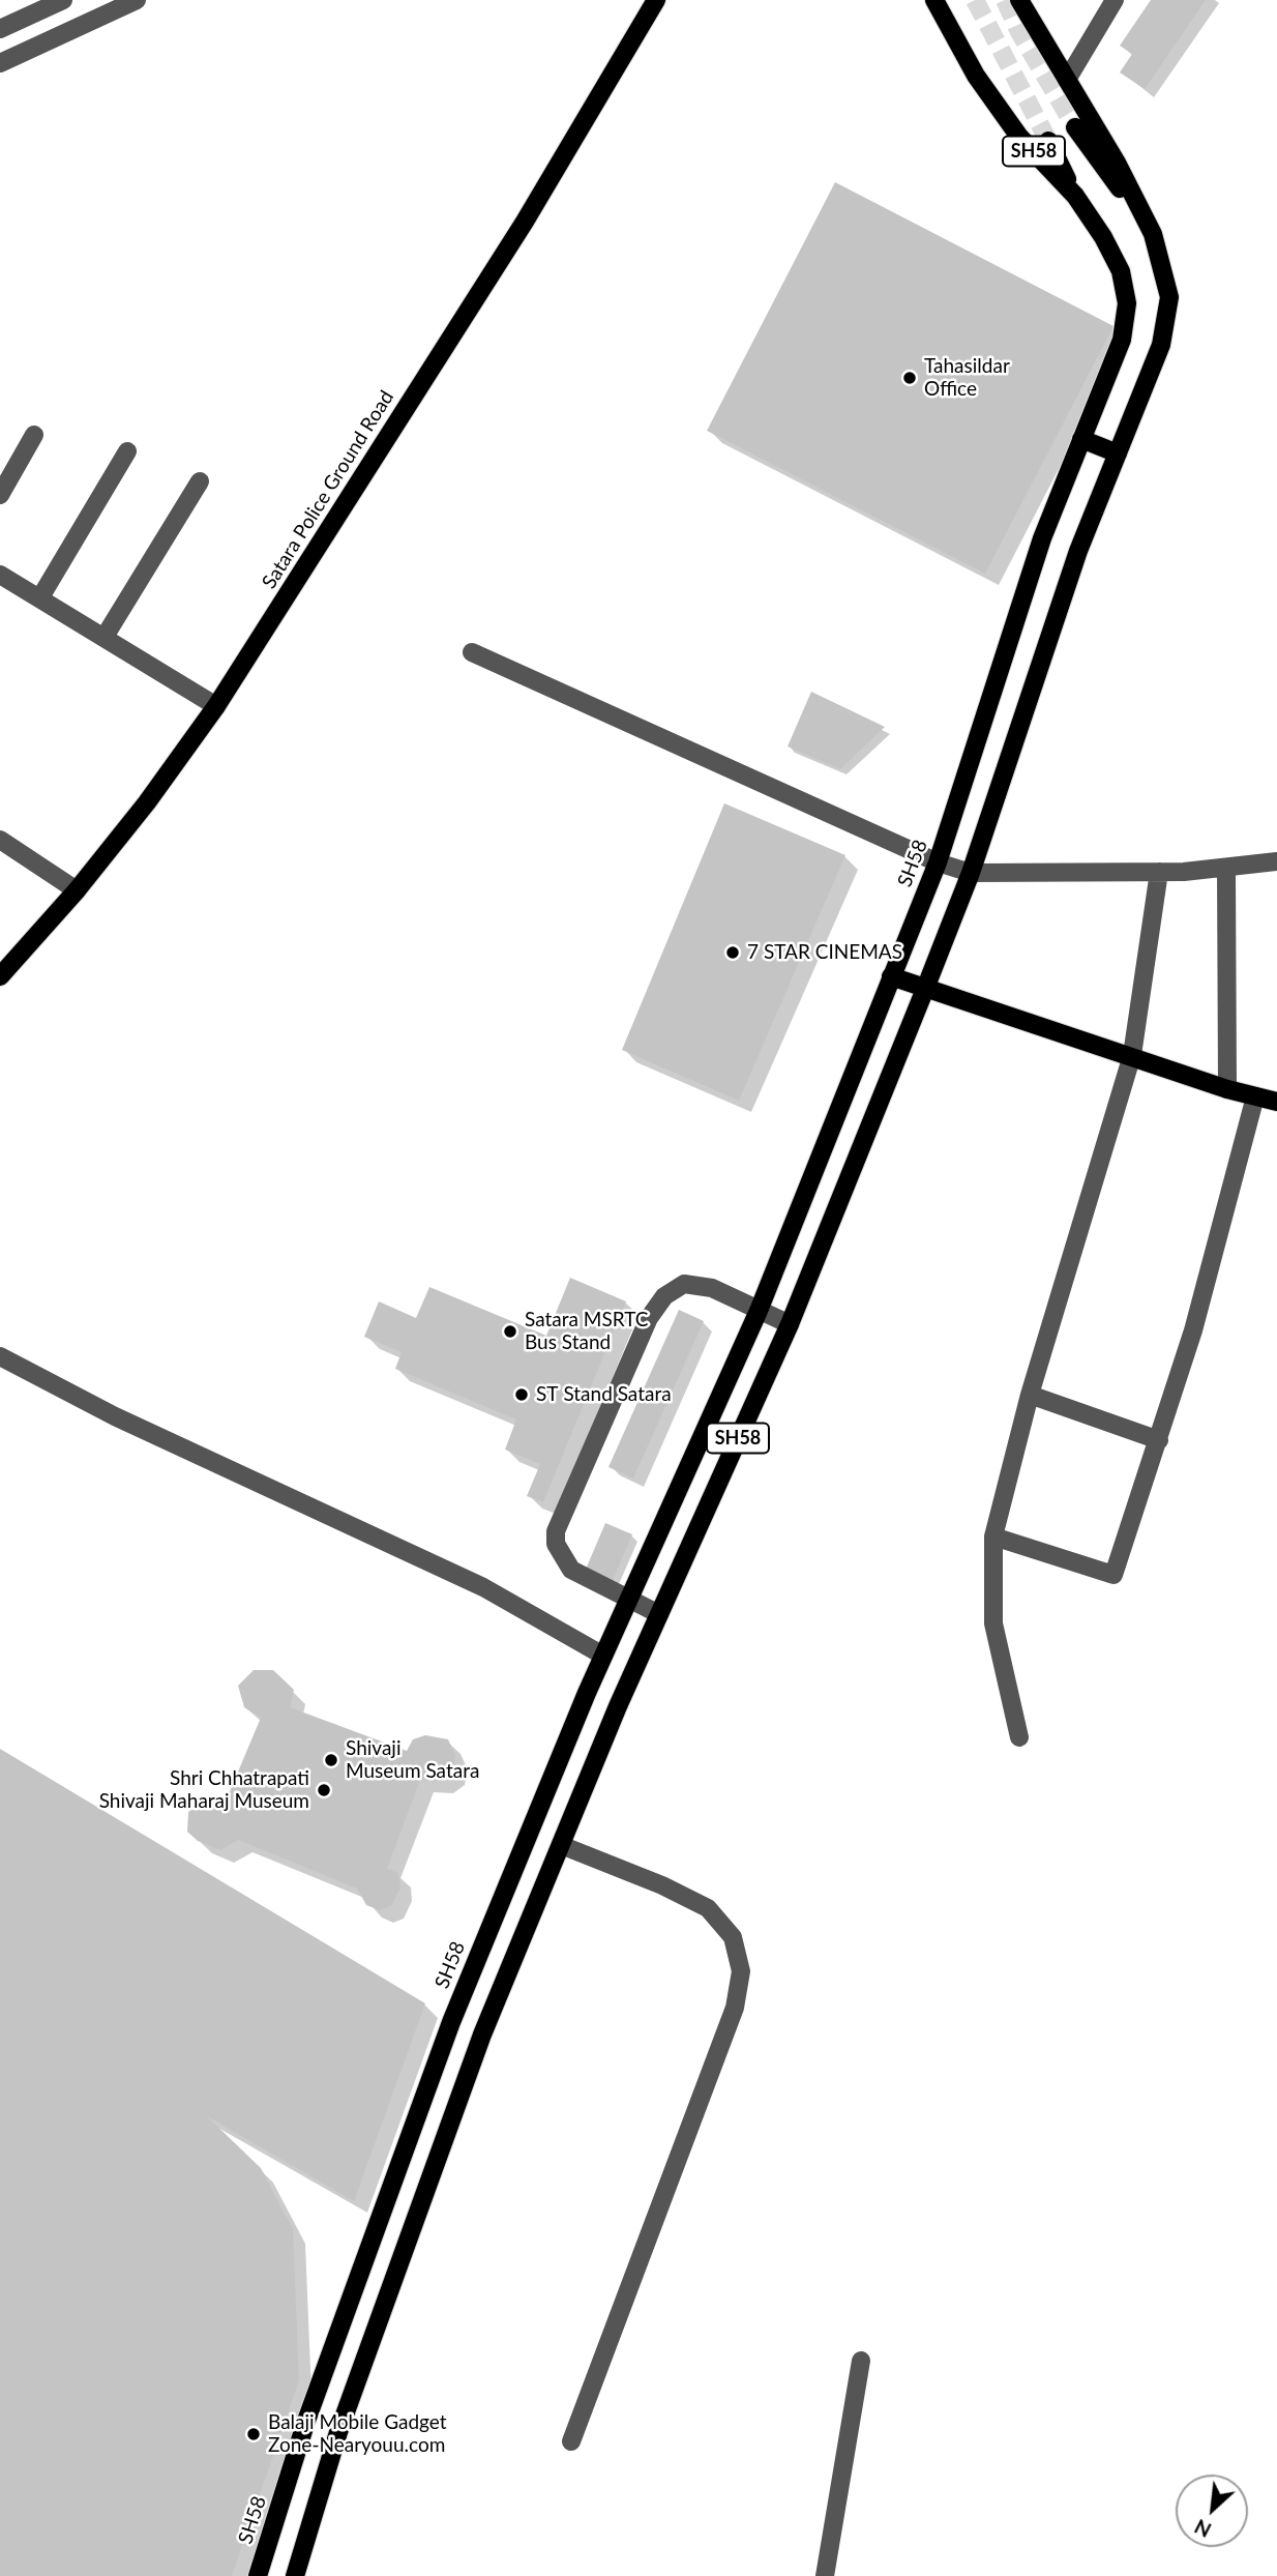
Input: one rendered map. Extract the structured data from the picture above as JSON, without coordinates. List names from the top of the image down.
{
  "streets": {
    "main road": ["SH58", "Satara Police Ground Road"]
  },
  "places": [
    "Tahasildar Office",
    "7 STAR CINEMAS",
    "Satara MSRTC Bus Stand",
    "ST Stand Satara",
    "Shivaji Museum Satara",
    "Shri Chhatrapati Shivaji Maharaj Museum",
    "Balaji Mobile Gadget Zone-Nearyouu.com"
  ],
  "north": "bottom left"
}
